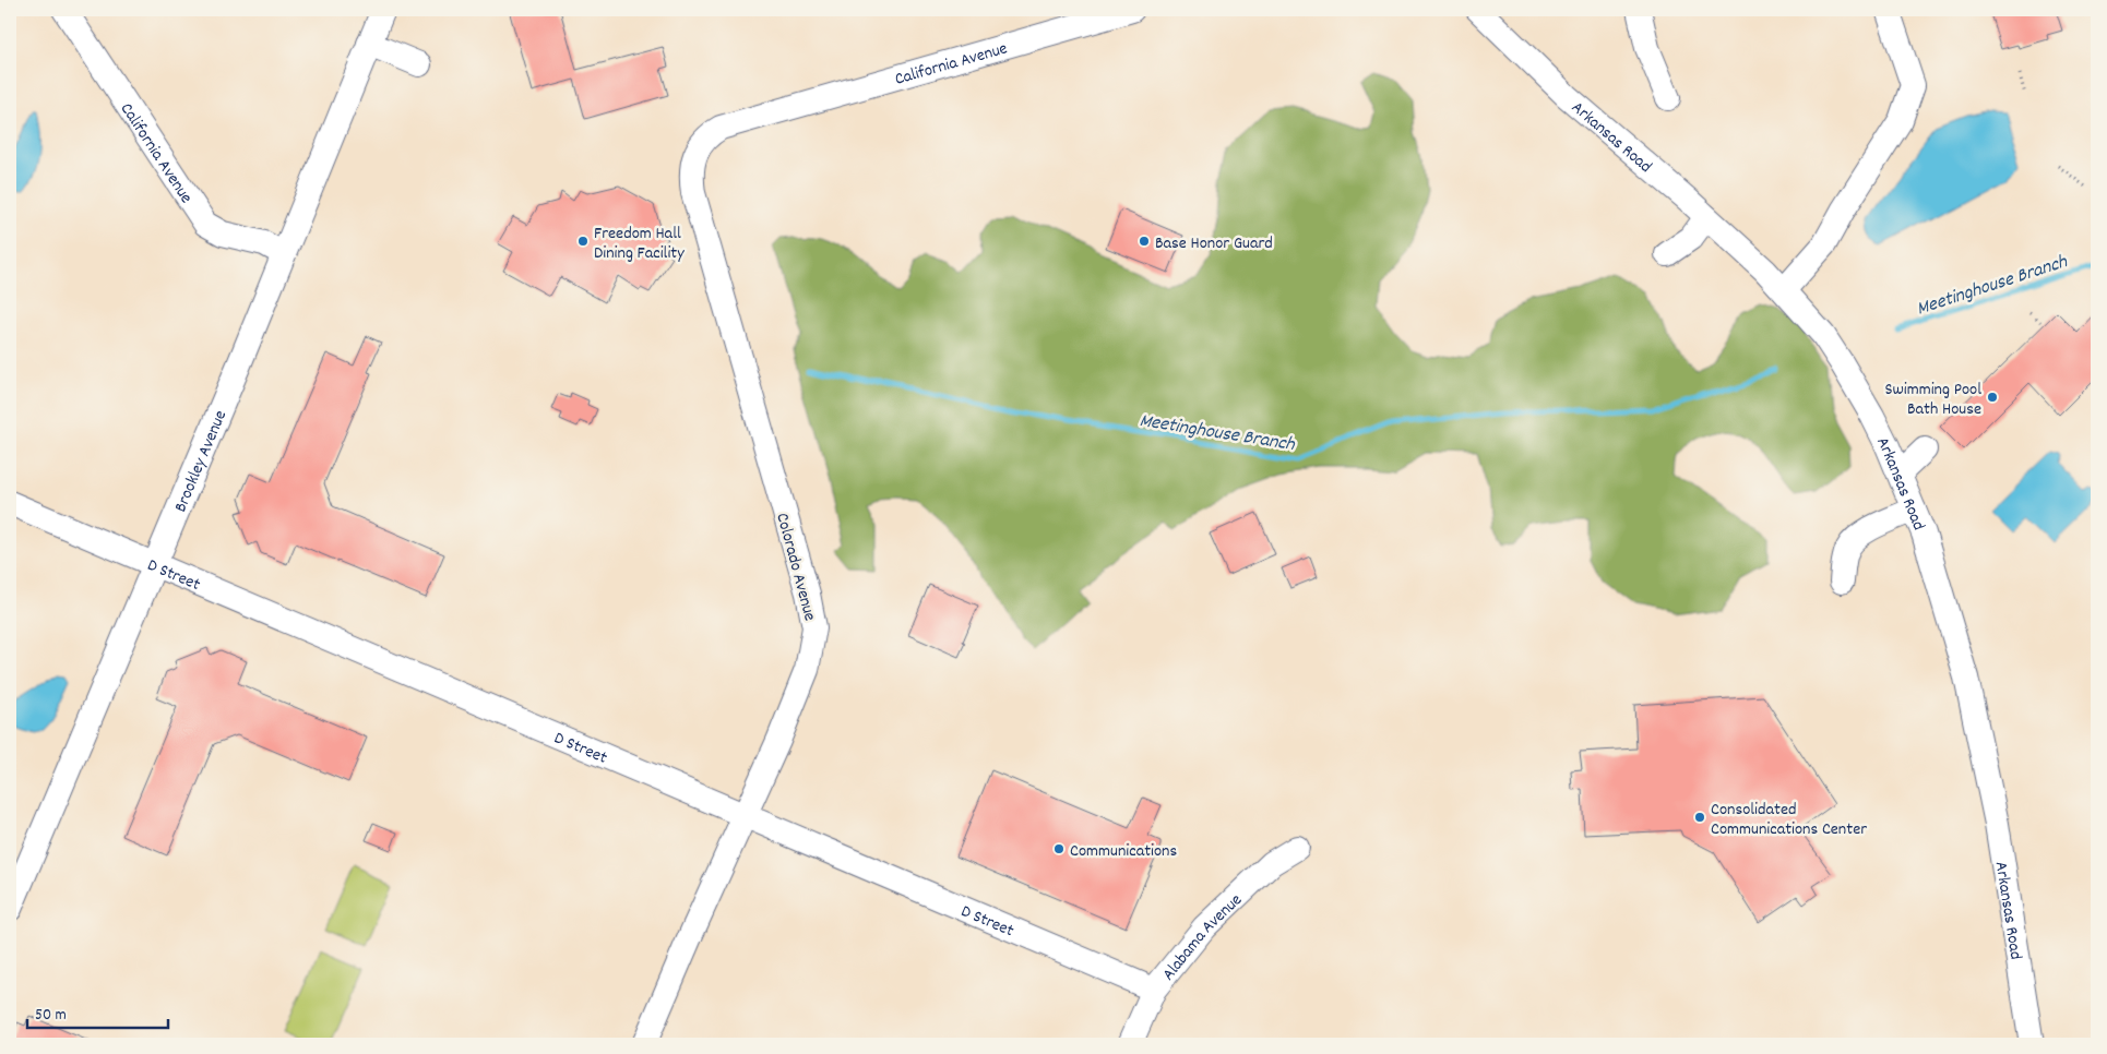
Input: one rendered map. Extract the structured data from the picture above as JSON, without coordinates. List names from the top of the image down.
{
  "streets": {
    "street": [
      "California Avenue",
      "Arkansas Road",
      "Brookley Avenue",
      "Colorado Avenue",
      "D Street",
      "Alabama Avenue"
    ]
  },
  "crossings": [
    ["California Avenue", "Brookley Avenue"],
    ["California Avenue", "Colorado Avenue"],
    ["Brookley Avenue", "D Street"],
    ["Colorado Avenue", "D Street"],
    ["D Street", "Alabama Avenue"]
  ],
  "water": ["Meetinghouse Branch"],
  "places": [
    "Freedom Hall Dining Facility",
    "Base Honor Guard",
    "Swimming Pool Bath House",
    "Consolidated Communications Center",
    "Communications"
  ],
  "scale_bar": "50 m"
}
